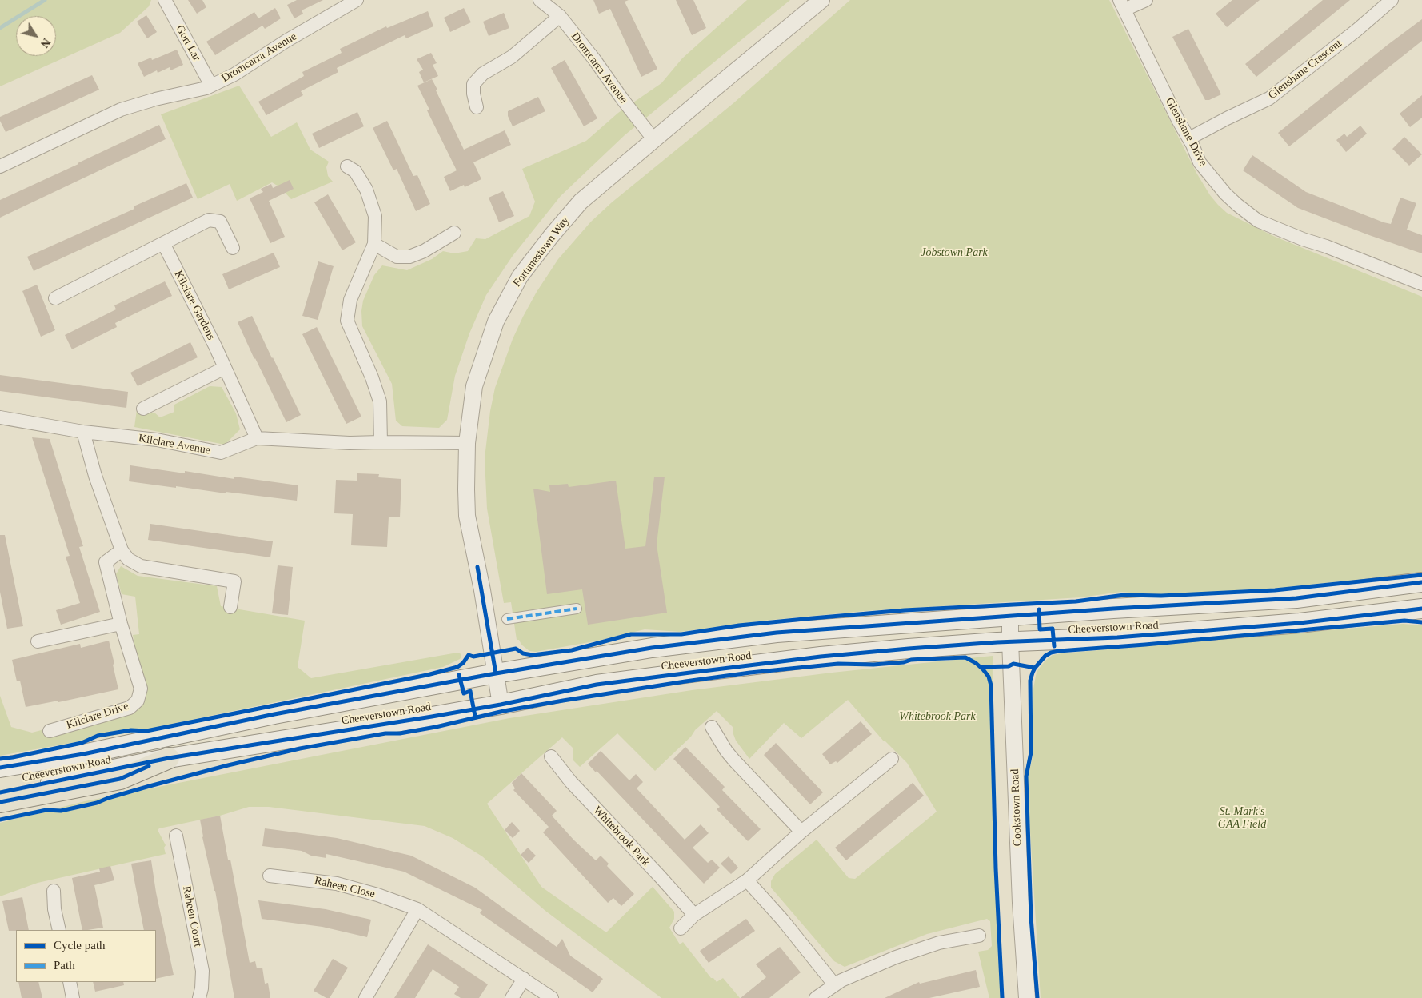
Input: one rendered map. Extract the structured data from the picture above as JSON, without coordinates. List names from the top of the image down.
{
  "streets": {
    "main road": ["Cheeverstown Road"],
    "street": [
      "Gort Lar",
      "Dromcarra Avenue",
      "Glenshane Crescent",
      "Glenshane Drive",
      "Fortunestown Way",
      "Kilclare Gardens",
      "Kilclare Avenue",
      "Kilclare Drive",
      "Cookstown Road",
      "Whitebrook Park",
      "Raheen Close",
      "Raheen Court"
    ]
  },
  "crossings": [
    ["Gort Lar", "Dromcarra Avenue"],
    ["Dromcarra Avenue", "Fortunestown Way"],
    ["Glenshane Crescent", "Glenshane Drive"],
    ["Fortunestown Way", "Kilclare Avenue"],
    ["Fortunestown Way", "Cheeverstown Road"],
    ["Kilclare Gardens", "Kilclare Avenue"],
    ["Cheeverstown Road", "Cookstown Road"]
  ],
  "parks": ["Jobstown Park", "Whitebrook Park", "St. Mark's GAA Field"],
  "legend": ["Cycle path", "Path"],
  "north": "bottom right"
}
